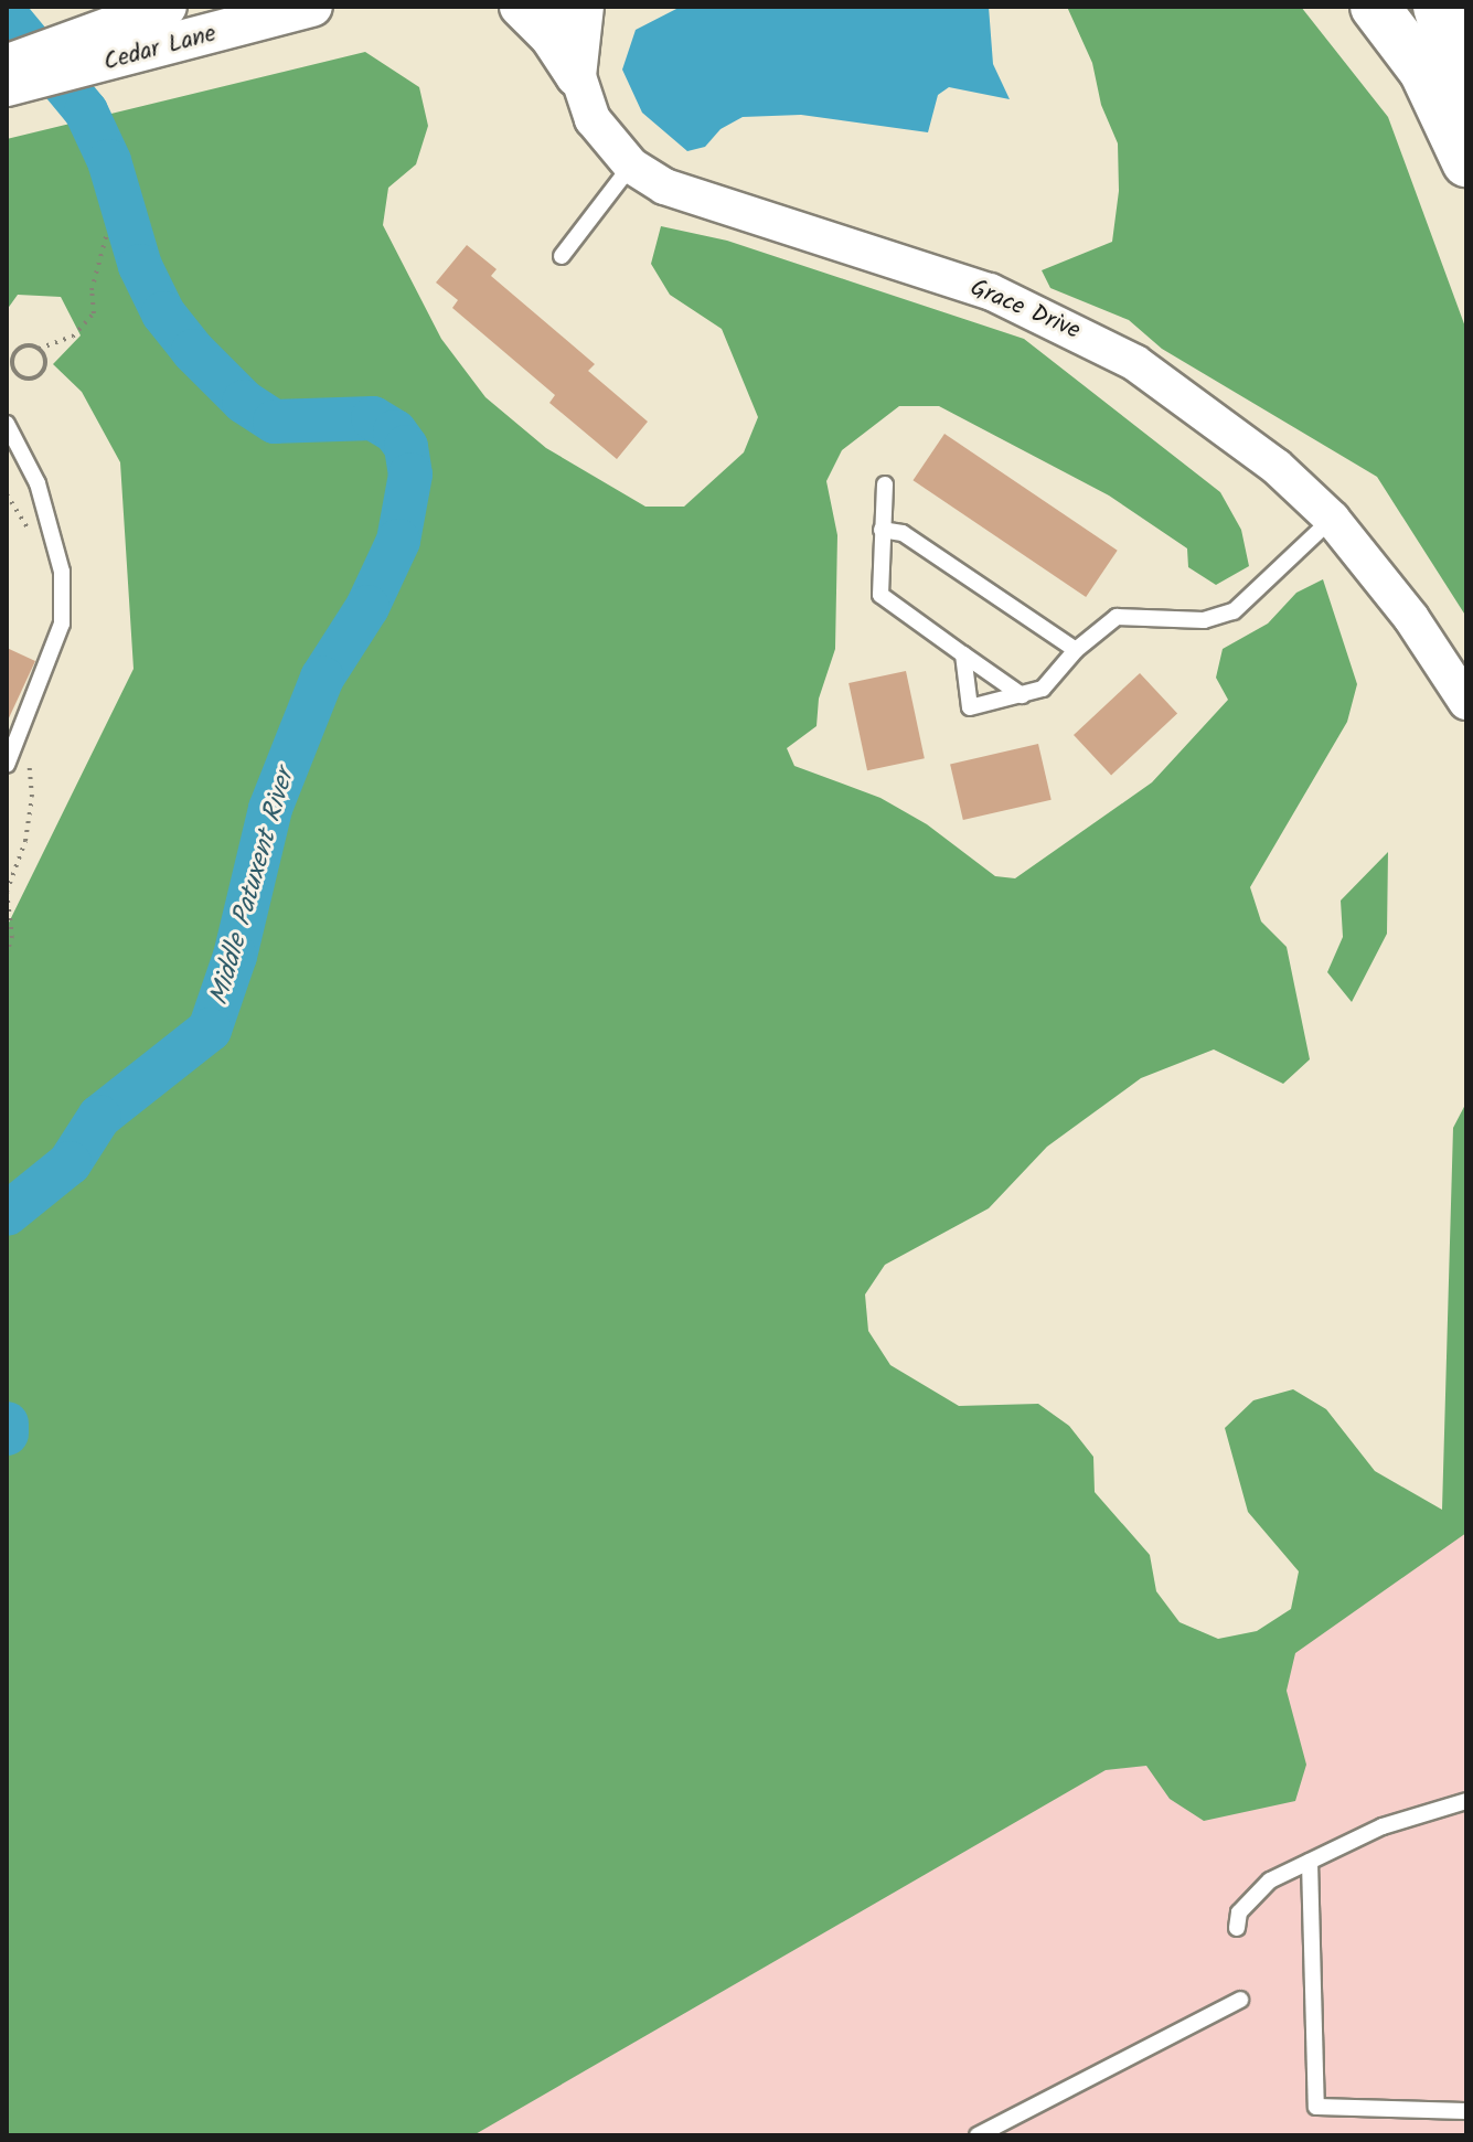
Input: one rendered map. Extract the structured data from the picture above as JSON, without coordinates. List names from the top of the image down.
{
  "streets": {
    "main road": ["Cedar Lane"],
    "street": ["Grace Drive"]
  },
  "water": ["Middle Patuxent River"]
}
